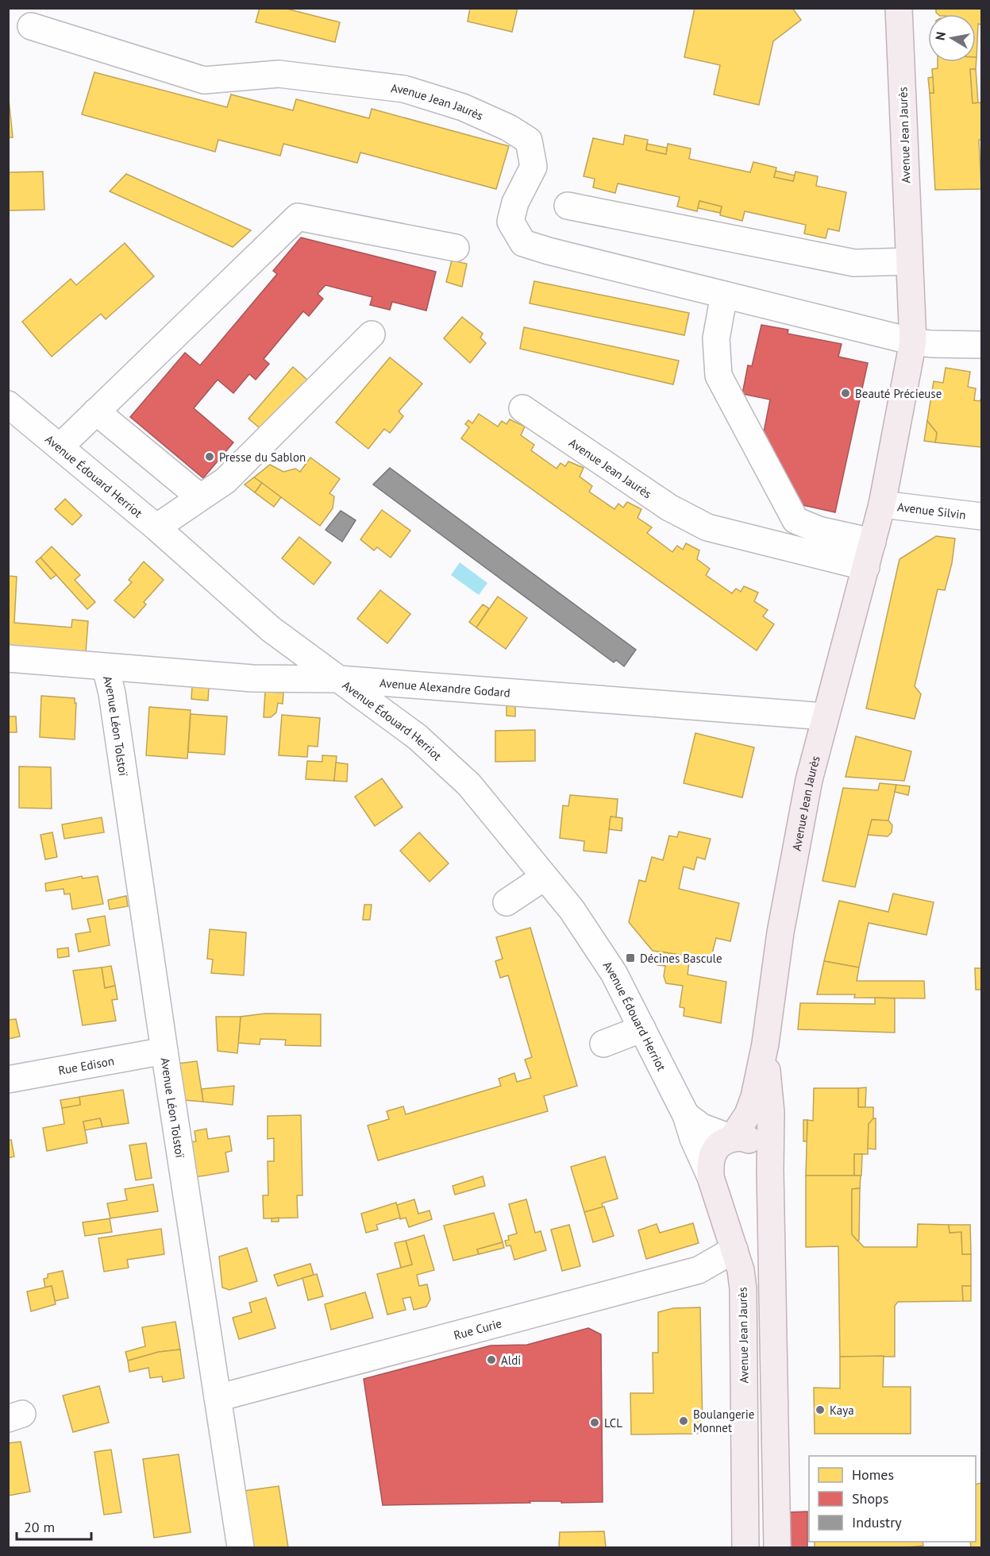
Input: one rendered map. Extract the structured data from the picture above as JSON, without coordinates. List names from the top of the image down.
{
  "streets": {
    "main road": ["Avenue Jean Jaurès"],
    "street": [
      "Avenue Édouard Herriot",
      "Avenue Silvin",
      "Avenue Alexandre Godard",
      "Avenue Léon Tolstoï",
      "Rue Edison",
      "Rue Curie"
    ]
  },
  "crossings": [
    ["Avenue Jean Jaurès", "Avenue Édouard Herriot"],
    ["Avenue Jean Jaurès", "Avenue Silvin"],
    ["Avenue Jean Jaurès", "Avenue Alexandre Godard"],
    ["Avenue Jean Jaurès", "Rue Curie"],
    ["Avenue Édouard Herriot", "Avenue Alexandre Godard"],
    ["Avenue Alexandre Godard", "Avenue Léon Tolstoï"],
    ["Avenue Léon Tolstoï", "Rue Edison"],
    ["Avenue Léon Tolstoï", "Rue Curie"]
  ],
  "places": {
    "other": [
      "Beauté Précieuse",
      "Presse du Sablon",
      "Aldi",
      "Kaya",
      "Boulangerie Monnet",
      "LCL"
    ],
    "transit": ["Décines Bascule"]
  },
  "legend": ["Homes", "Shops", "Industry"],
  "scale_bar": "20 m",
  "north": "left"
}
